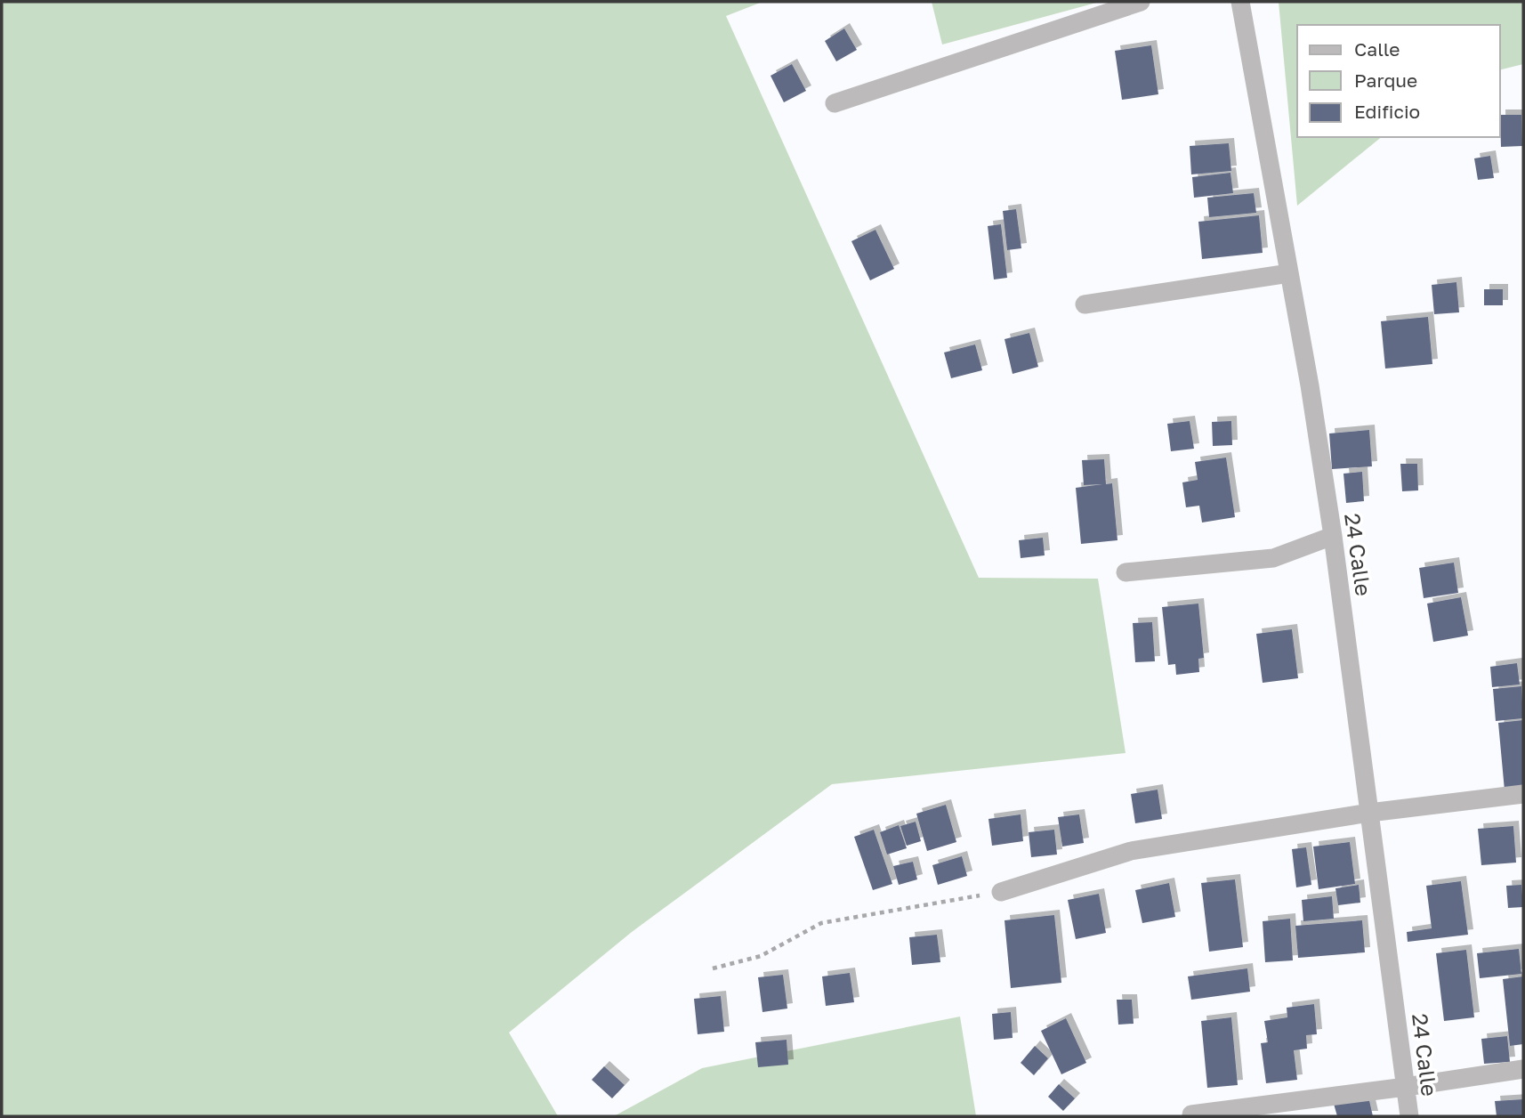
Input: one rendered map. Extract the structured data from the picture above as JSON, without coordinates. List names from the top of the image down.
{
  "streets": {
    "street": ["24 Calle"]
  },
  "legend": ["Calle", "Parque", "Edificio"]
}
